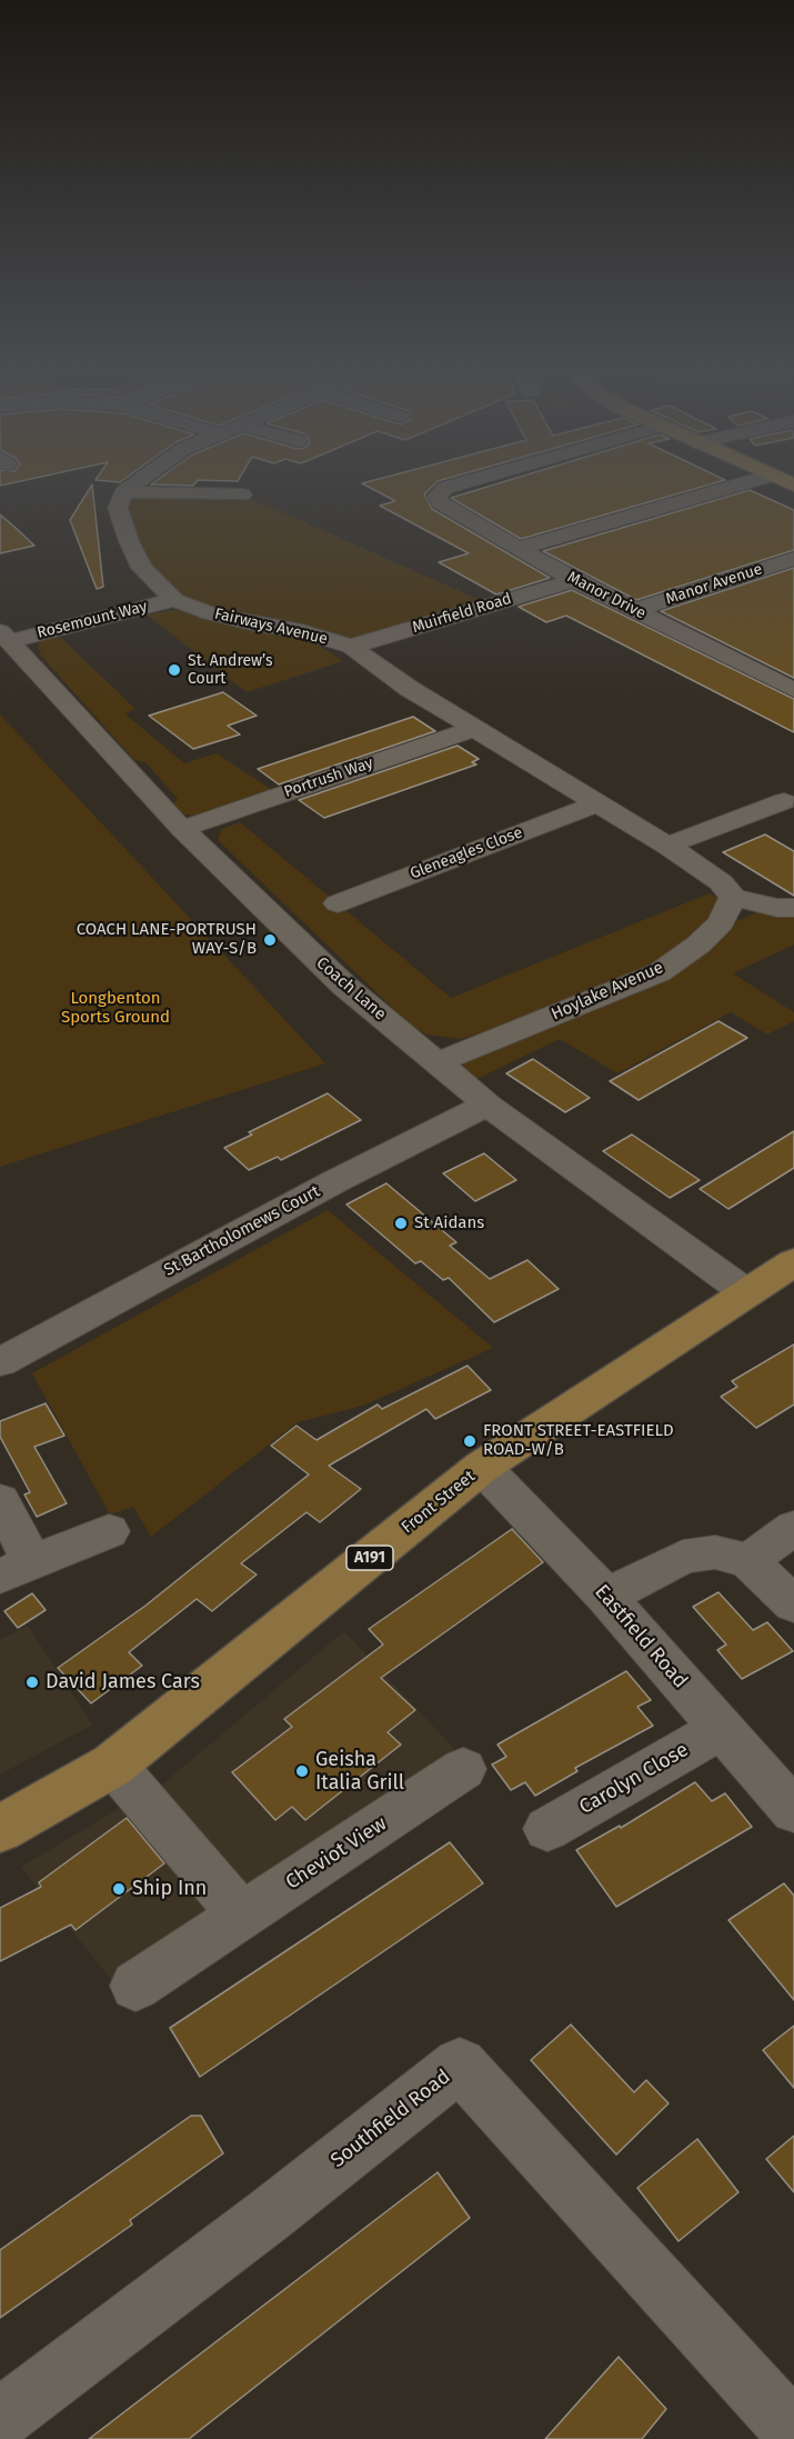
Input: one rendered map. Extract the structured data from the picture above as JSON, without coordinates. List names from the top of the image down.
{
  "streets": {
    "main road": ["Front Street", "A191"],
    "street": [
      "Manor Avenue",
      "Manor Drive",
      "Muirfield Road",
      "Rosemount Way",
      "Fairways Avenue",
      "Portrush Way",
      "Gleneagles Close",
      "Coach Lane",
      "Hoylake Avenue",
      "St Bartholomews Court",
      "Eastfield Road",
      "Carolyn Close",
      "Cheviot View",
      "Southfield Road"
    ]
  },
  "crossings": [
    ["Manor Avenue", "Manor Drive"],
    ["Manor Drive", "Muirfield Road"],
    ["Muirfield Road", "Fairways Avenue"],
    ["Rosemount Way", "Fairways Avenue"],
    ["Rosemount Way", "Coach Lane"],
    ["Fairways Avenue", "Portrush Way"],
    ["Fairways Avenue", "Gleneagles Close"],
    ["Fairways Avenue", "Hoylake Avenue"],
    ["Portrush Way", "Coach Lane"],
    ["Coach Lane", "Hoylake Avenue"],
    ["Coach Lane", "St Bartholomews Court"],
    ["Coach Lane", "Front Street"],
    ["Front Street", "Eastfield Road"],
    ["Eastfield Road", "Carolyn Close"]
  ],
  "parks": ["Longbenton Sports Ground"],
  "places": [
    "St. Andrew’s Court",
    "COACH LANE-PORTRUSH WAY-S/B",
    "St Aidans",
    "FRONT STREET-EASTFIELD ROAD-W/B",
    "David James Cars",
    "Geisha Italia Grill",
    "Ship Inn"
  ]
}
